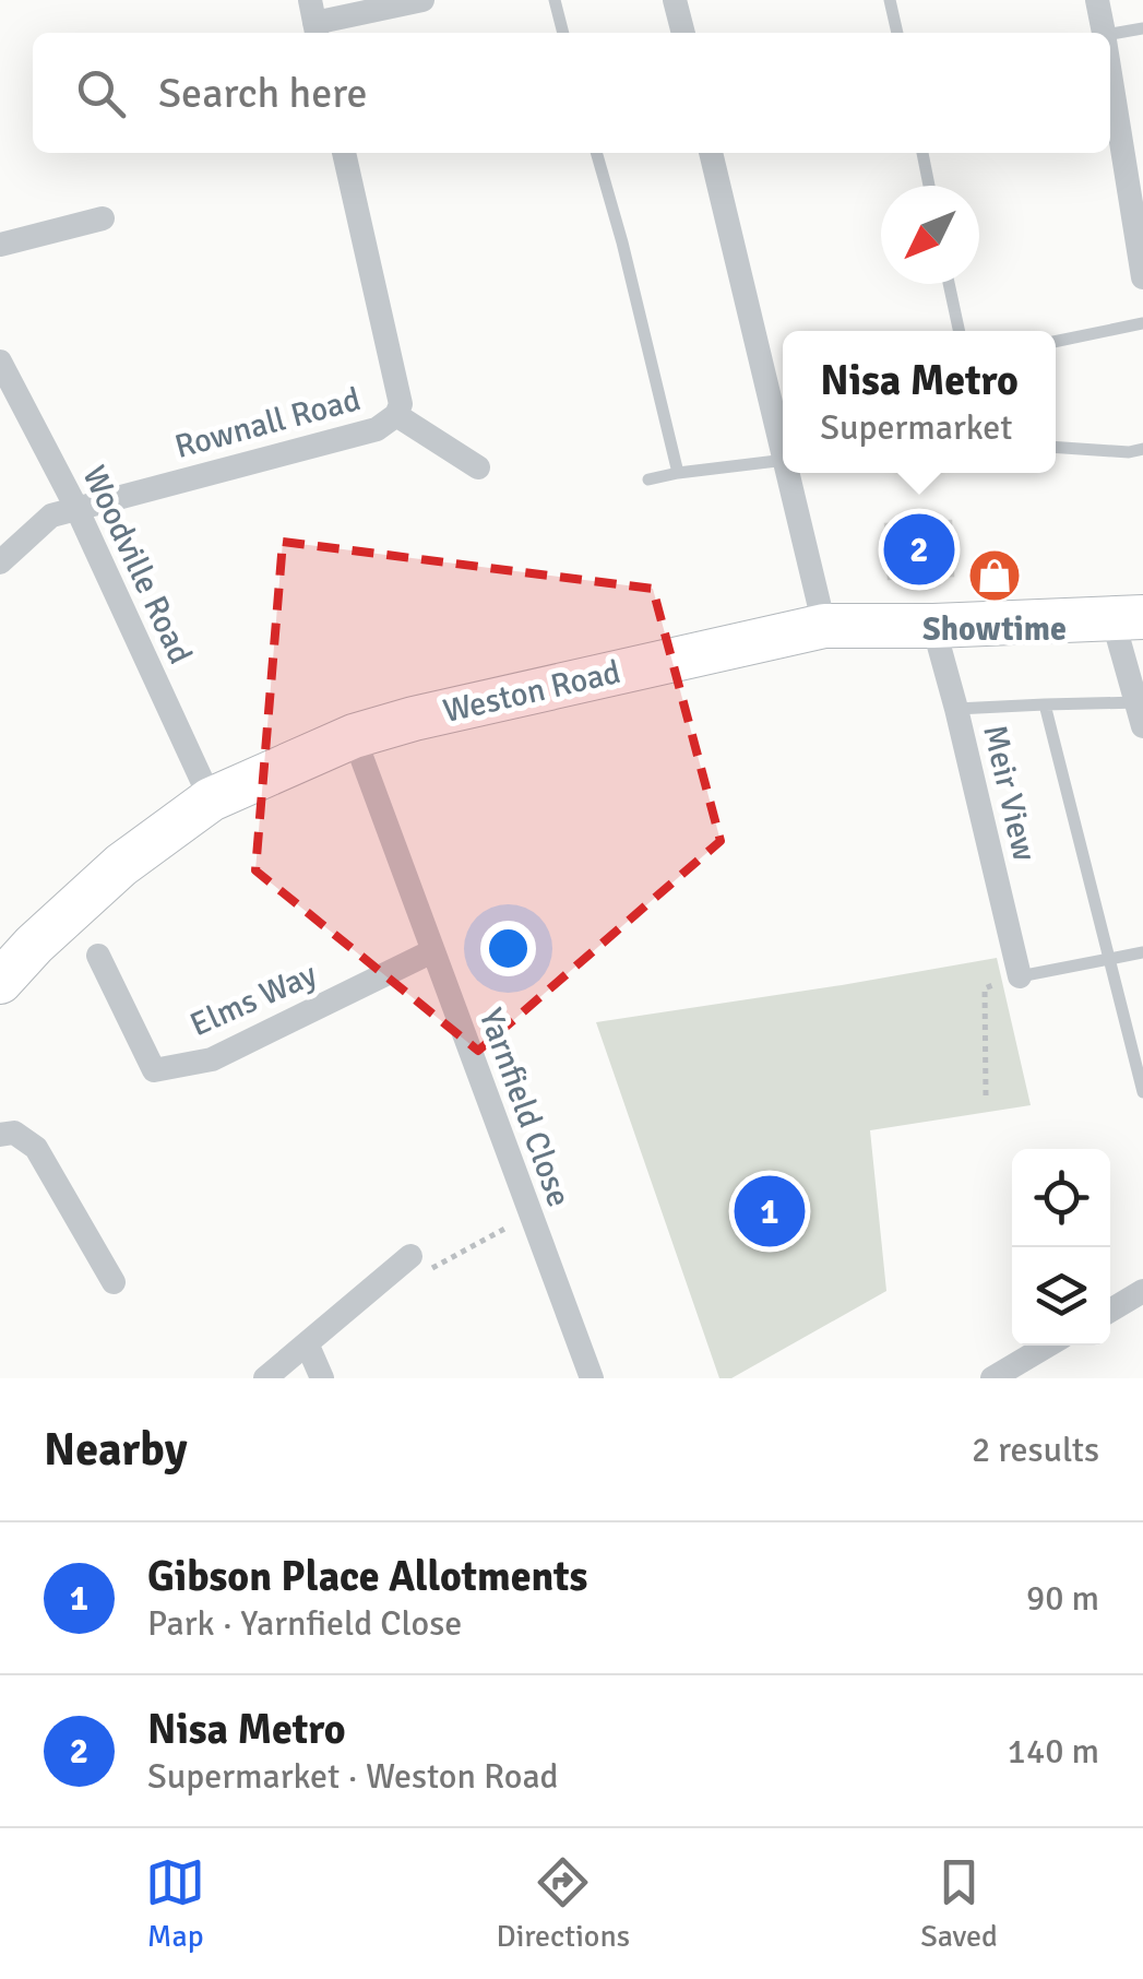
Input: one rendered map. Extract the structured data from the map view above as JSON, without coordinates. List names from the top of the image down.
{
  "streets": {
    "highway": ["Weston Road"],
    "street": [
      "Rownall Road",
      "Woodville Road",
      "Meir View",
      "Elms Way",
      "Yarnfield Close"
    ]
  },
  "crossings": [
    ["Rownall Road", "Woodville Road"],
    ["Woodville Road", "Weston Road"],
    ["Weston Road", "Meir View"],
    ["Weston Road", "Yarnfield Close"],
    ["Elms Way", "Yarnfield Close"]
  ],
  "places": {
    "shop": ["Showtime"]
  },
  "north": "bottom left",
  "page": {
    "search": "Search here",
    "popup": ["Nisa Metro", "Supermarket"],
    "pins": ["2", "1"],
    "heading": ["Nearby", "2 results"],
    "list": [
      {
        "mark": "1",
        "name": "Gibson Place Allotments",
        "note": "Park · Yarnfield Close",
        "value": "90 m"
      },
      {
        "mark": "2",
        "name": "Nisa Metro",
        "note": "Supermarket · Weston Road",
        "value": "140 m"
      }
    ],
    "nav": ["Map", "Directions", "Saved"]
  }
}
